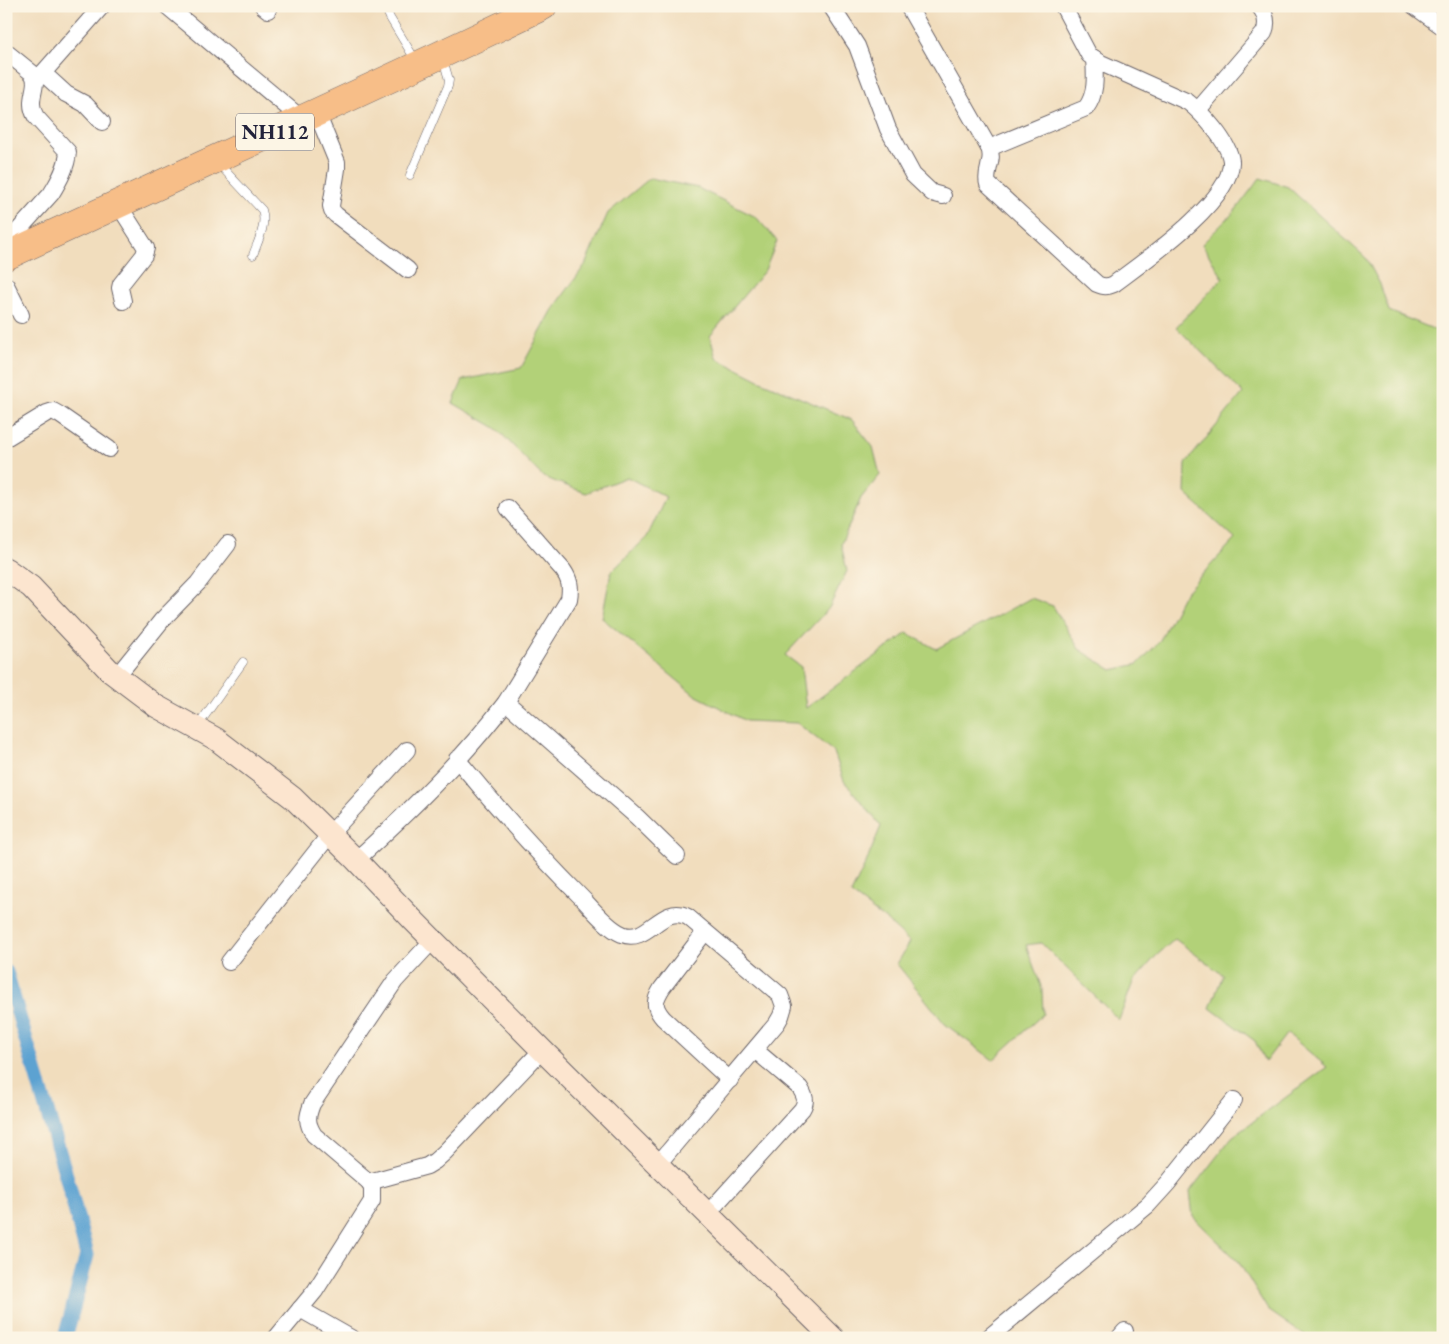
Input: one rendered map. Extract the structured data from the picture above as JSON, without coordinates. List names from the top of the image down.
{
  "streets": {
    "highway": ["NH112"]
  }
}
